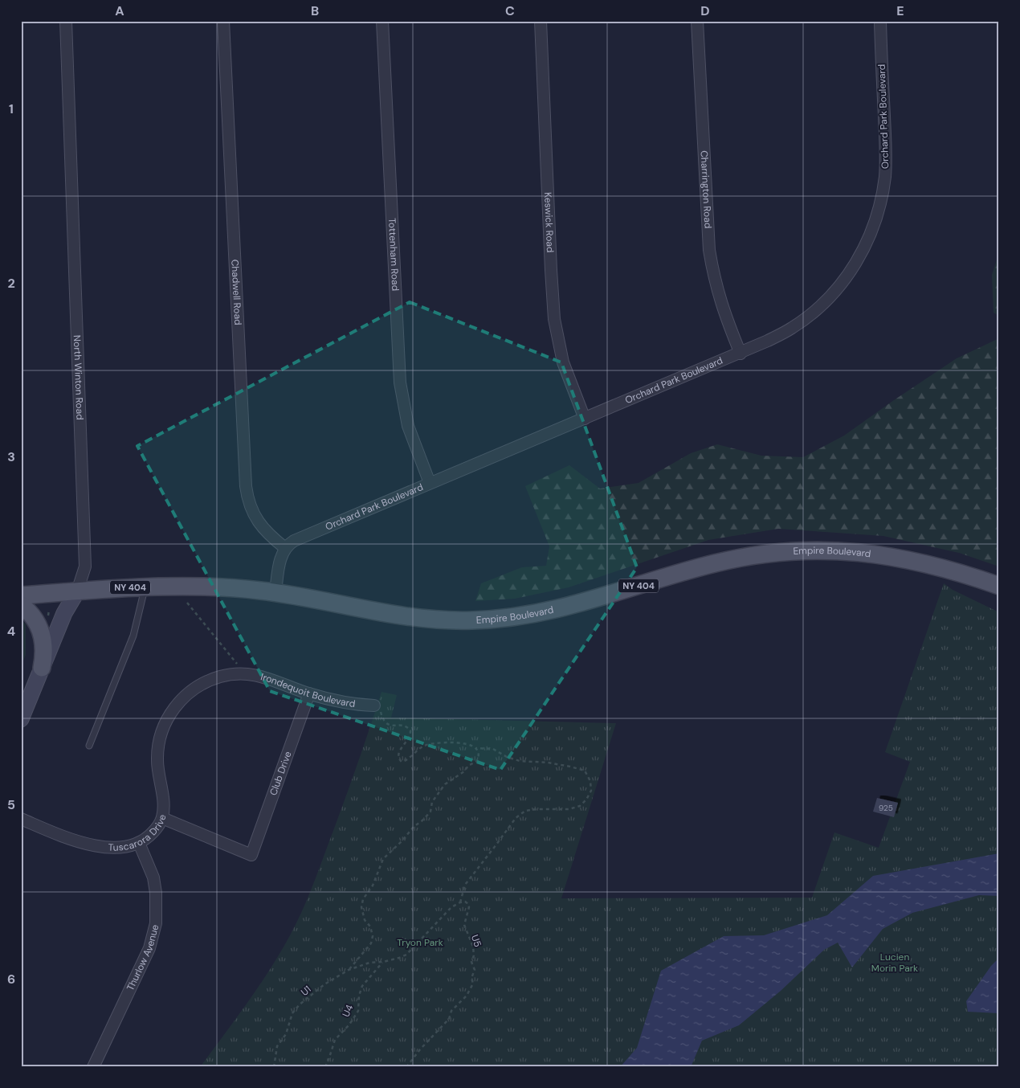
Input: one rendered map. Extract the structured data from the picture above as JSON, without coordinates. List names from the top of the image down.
{
  "streets": {
    "main road": ["North Winton Road", "Empire Boulevard", "NY 404"],
    "street": [
      "Orchard Park Boulevard",
      "Charrington Road",
      "Keswick Road",
      "Tottenham Road",
      "Chadwell Road",
      "Irondequoit Boulevard",
      "Club Drive",
      "Tuscarora Drive",
      "Thurlow Avenue"
    ],
    "path": ["U5", "U1", "U4"]
  },
  "crossings": [
    ["Orchard Park Boulevard", "Charrington Road"],
    ["Orchard Park Boulevard", "Keswick Road"],
    ["Orchard Park Boulevard", "Tottenham Road"],
    ["Orchard Park Boulevard", "Chadwell Road"],
    ["North Winton Road", "Empire Boulevard"],
    ["Irondequoit Boulevard", "Club Drive"],
    ["Club Drive", "Tuscarora Drive"],
    ["Tuscarora Drive", "Thurlow Avenue"],
    ["U1", "U4"]
  ],
  "parks": ["Tryon Park", "Lucien Morin Park"],
  "house_numbers": ["925"],
  "grid": {
    "columns": [
      "A",
      "B",
      "C",
      "D",
      "E"
    ],
    "rows": [
      "1",
      "2",
      "3",
      "4",
      "5",
      "6"
    ]
  }
}
